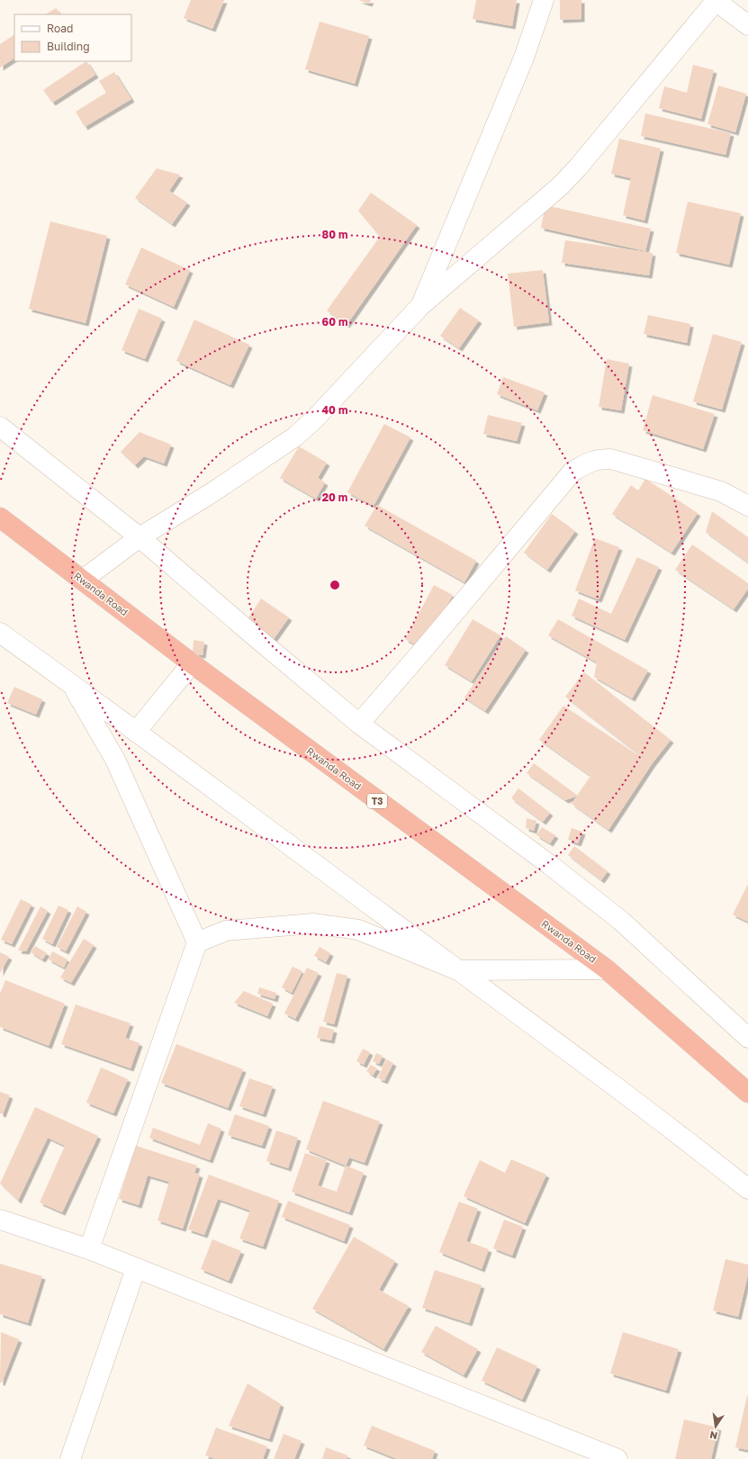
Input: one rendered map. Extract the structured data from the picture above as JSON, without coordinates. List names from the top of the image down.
{
  "streets": {
    "highway": ["Rwanda Road", "T3"]
  },
  "legend": ["Road", "Building"],
  "north": "bottom",
  "rings": [
    "80 m",
    "60 m",
    "40 m",
    "20 m"
  ]
}
